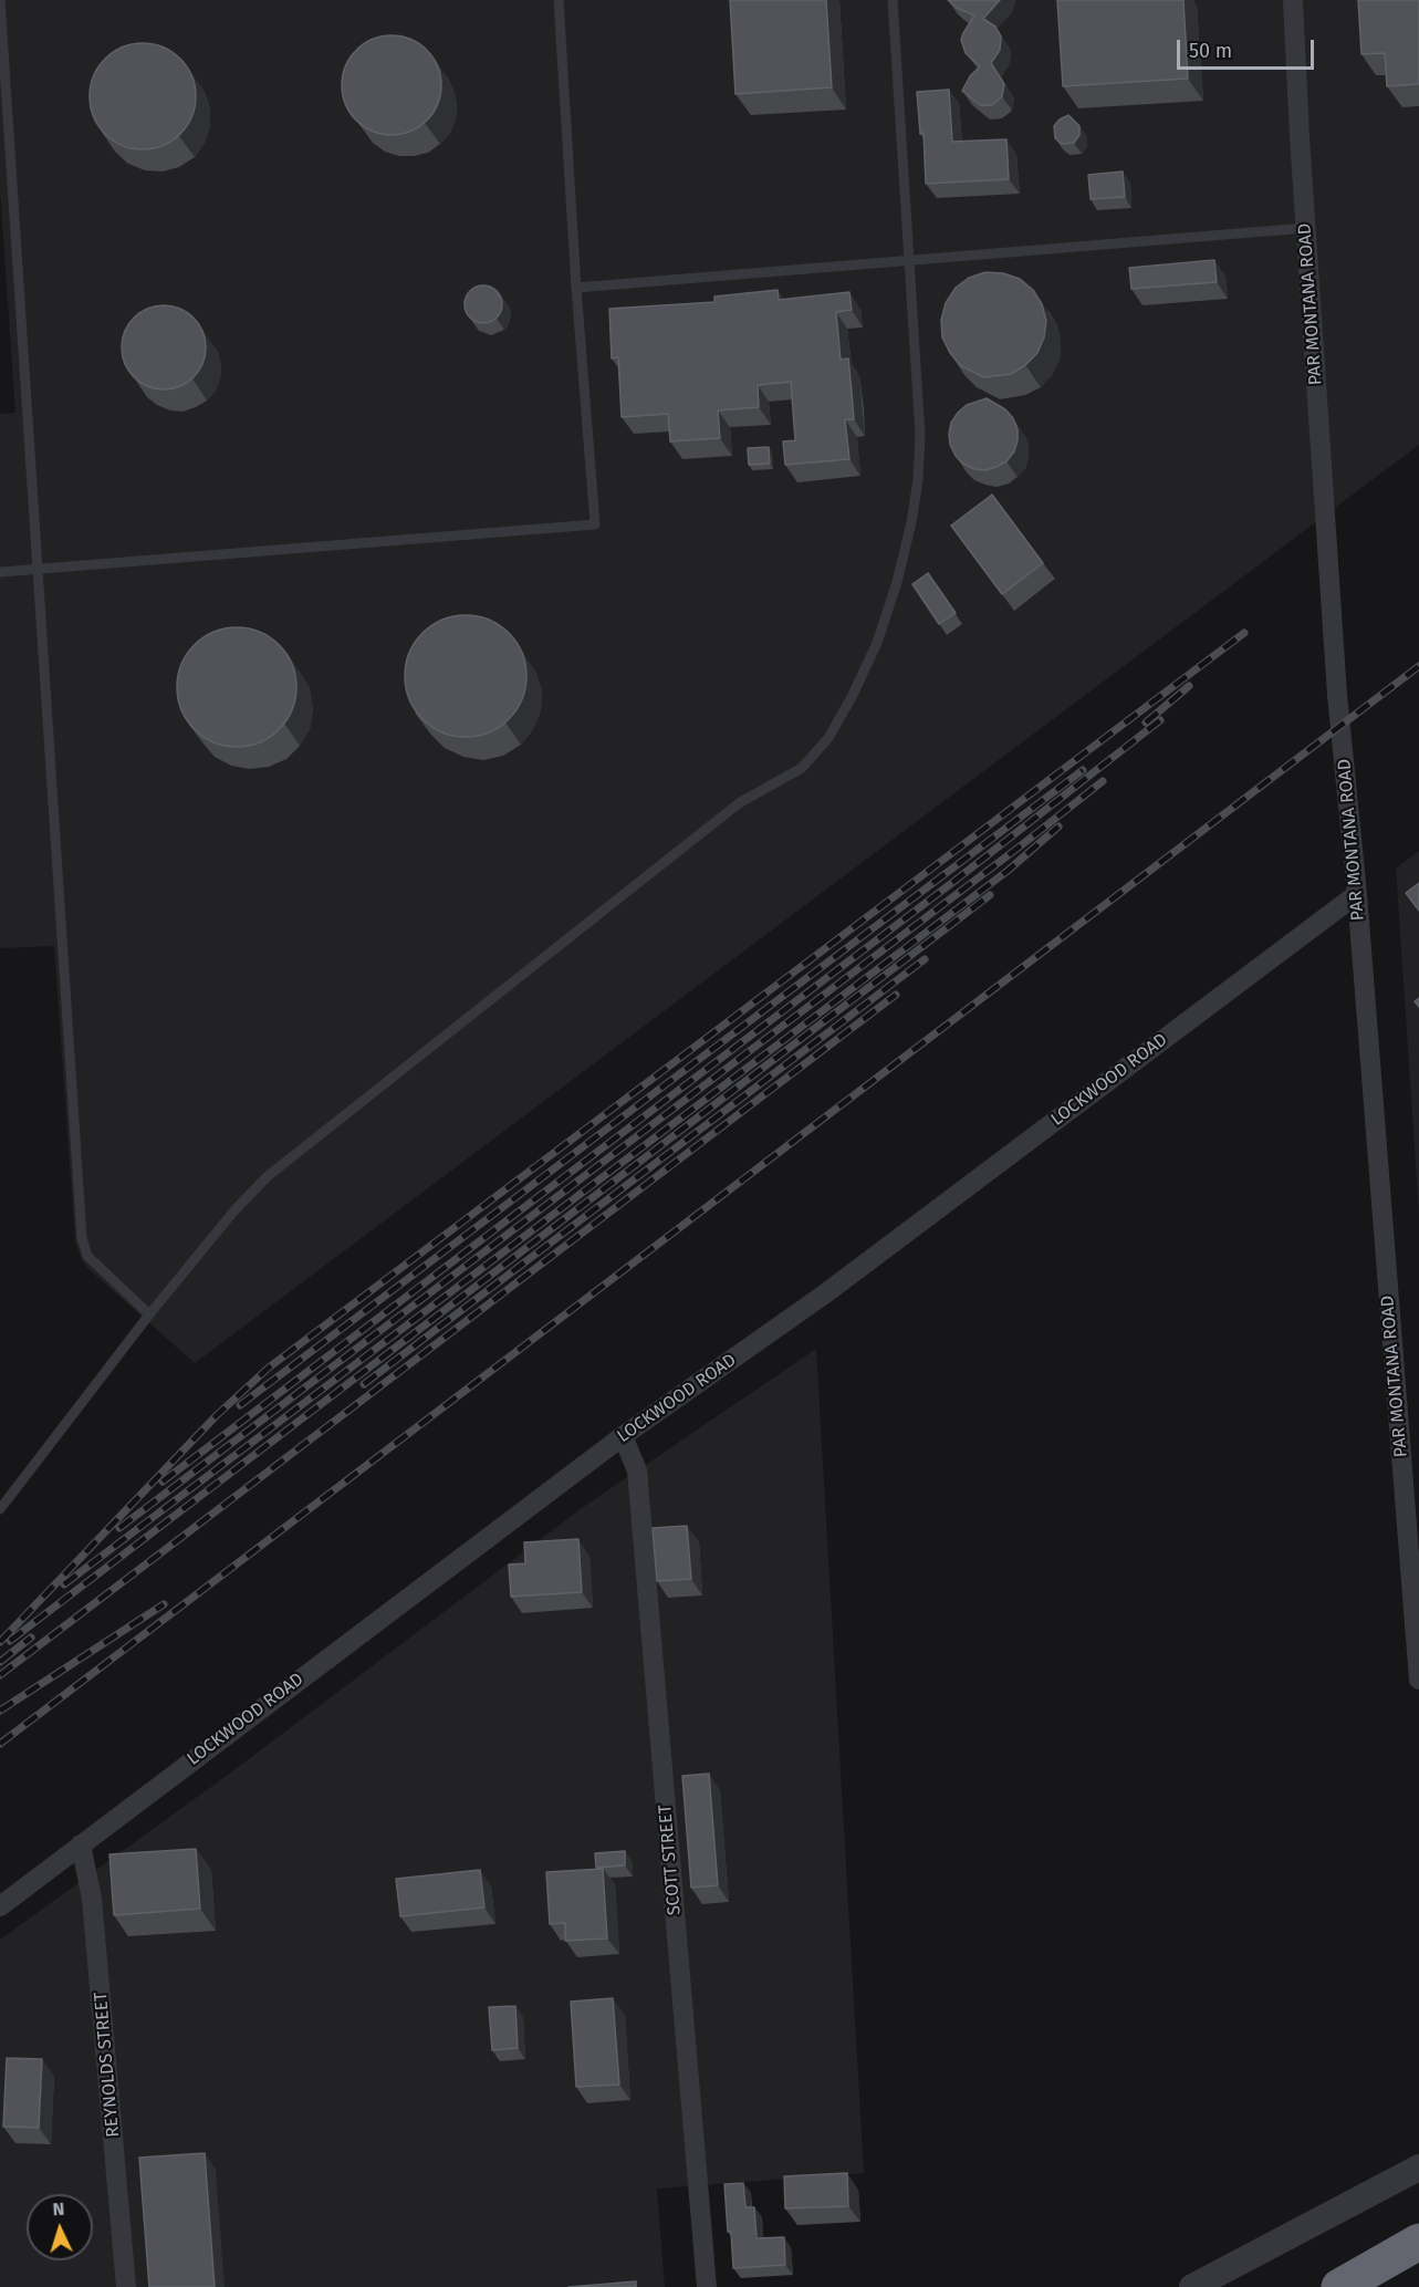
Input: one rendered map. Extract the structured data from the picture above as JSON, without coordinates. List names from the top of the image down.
{
  "streets": {
    "street": [
      "PAR MONTANA ROAD",
      "LOCKWOOD ROAD",
      "SCOTT STREET",
      "REYNOLDS STREET"
    ]
  },
  "crossings": [
    ["PAR MONTANA ROAD", "LOCKWOOD ROAD"],
    ["LOCKWOOD ROAD", "SCOTT STREET"],
    ["LOCKWOOD ROAD", "REYNOLDS STREET"]
  ],
  "scale_bar": "50 m",
  "north": "top"
}
